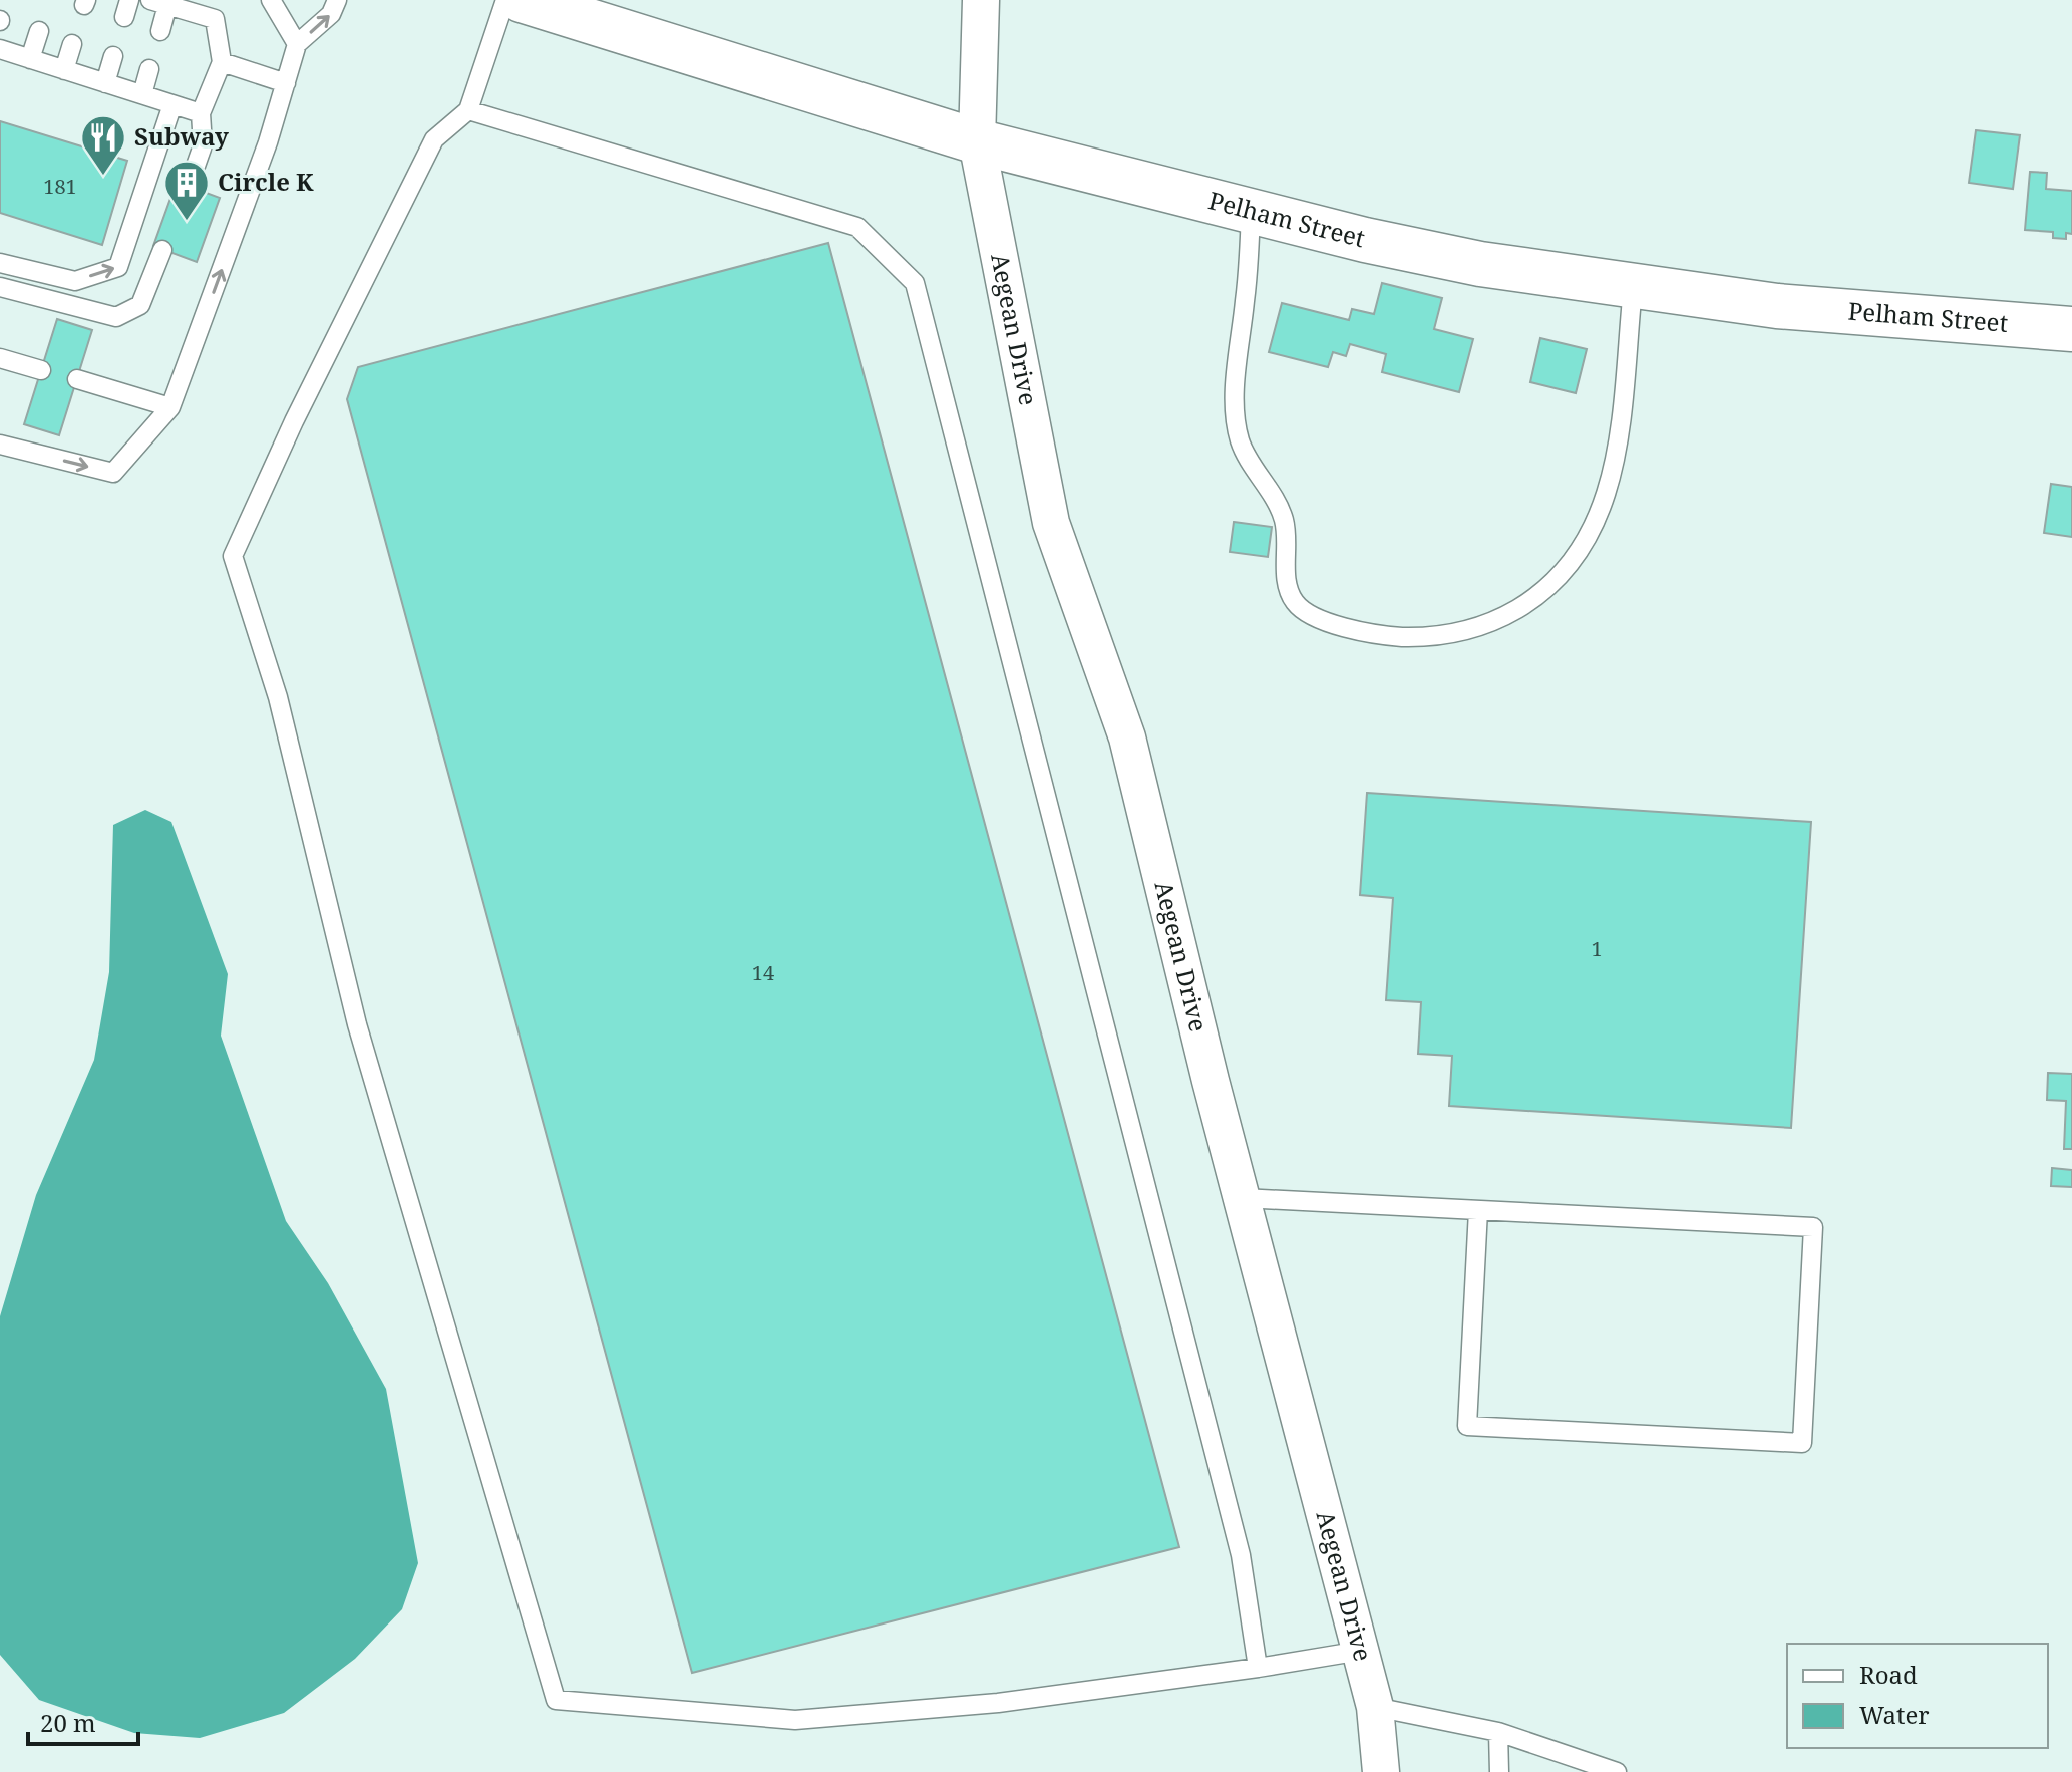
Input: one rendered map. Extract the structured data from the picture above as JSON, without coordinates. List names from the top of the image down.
{
  "streets": {
    "street": ["Pelham Street", "Aegean Drive"]
  },
  "crossings": [
    ["Pelham Street", "Aegean Drive"]
  ],
  "places": {
    "restaurant": ["Subway"],
    "building": ["Circle K"]
  },
  "house_numbers": ["181", "1", "14"],
  "legend": ["Road", "Water"],
  "scale_bar": "20 m"
}
